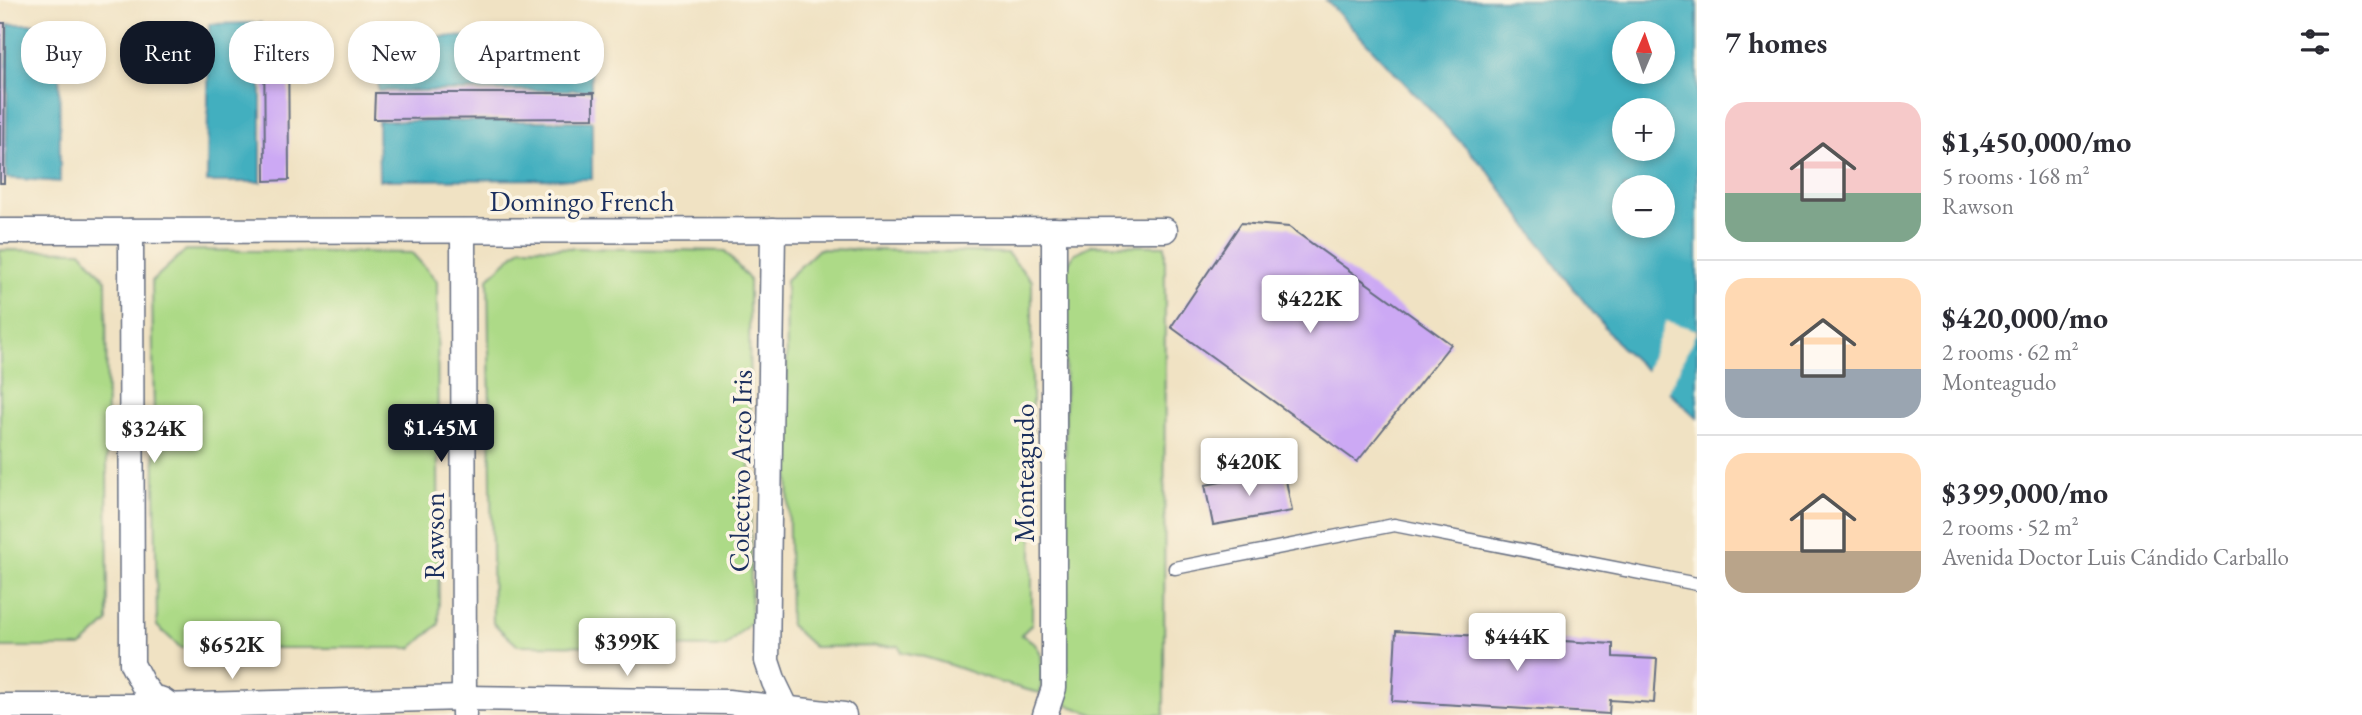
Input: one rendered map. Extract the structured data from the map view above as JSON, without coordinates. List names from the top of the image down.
{
  "streets": {
    "street": [
      "Domingo French",
      "Colectivo Arco Iris",
      "Monteagudo",
      "Rawson"
    ]
  },
  "crossings": [
    ["Domingo French", "Colectivo Arco Iris"],
    ["Domingo French", "Monteagudo"],
    ["Domingo French", "Rawson"]
  ],
  "north": "top",
  "page": {
    "heading": "7 homes",
    "map_buttons": ["+", "−"],
    "chip": [
      "Buy",
      "Rent",
      "Filters",
      "New",
      "Apartment"
    ],
    "list": [
      {
        "name": "$1,450,000/mo",
        "note": "5 rooms · 168 m² · Rawson"
      },
      {
        "name": "$420,000/mo",
        "note": "2 rooms · 62 m² · Monteagudo"
      },
      {
        "name": "$399,000/mo",
        "note": "2 rooms · 52 m² · Avenida Doctor Luis Cándido Carballo"
      }
    ],
    "price": [
      "$422K",
      "$1.45M",
      "$324K",
      "$420K",
      "$444K",
      "$399K",
      "$652K"
    ]
  }
}
